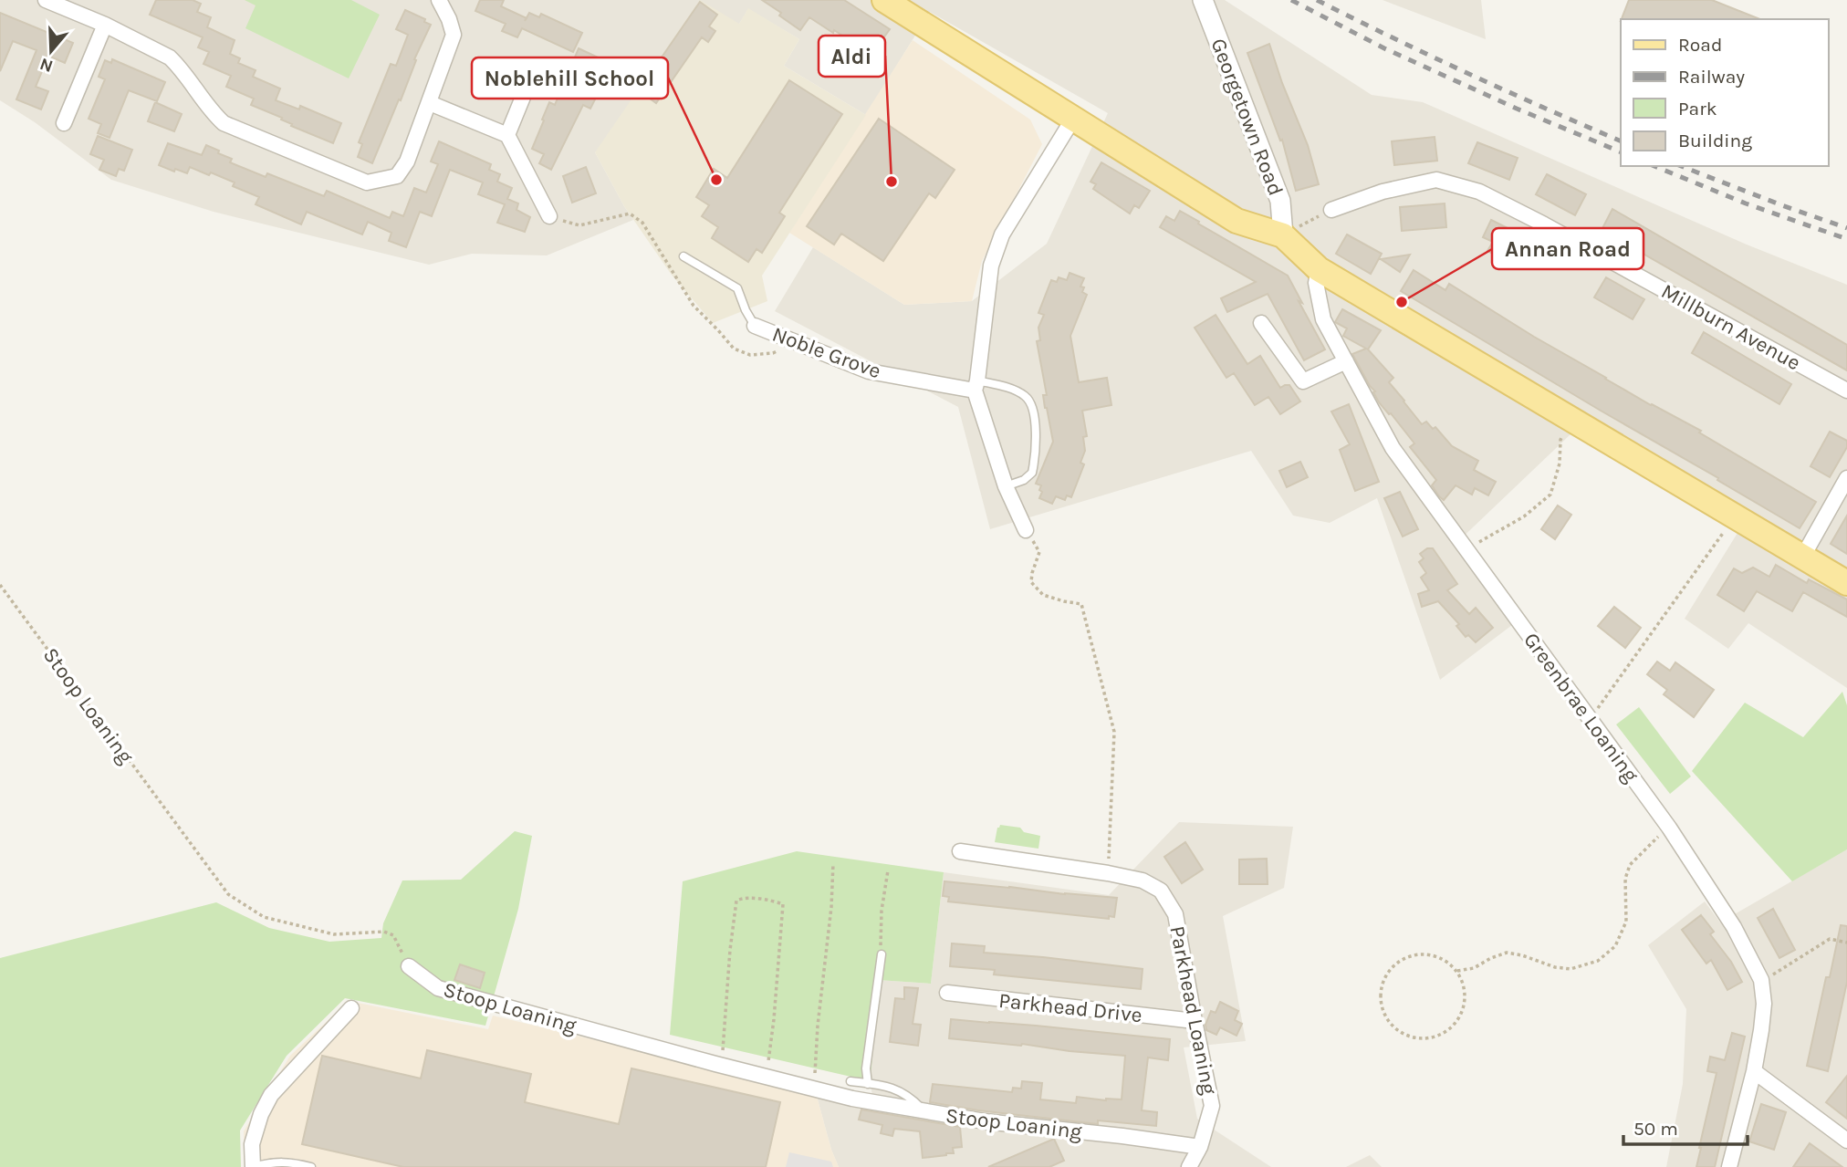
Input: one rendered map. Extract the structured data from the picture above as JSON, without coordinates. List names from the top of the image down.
{
  "streets": {
    "street": [
      "Georgetown Road",
      "Millburn Avenue",
      "Noble Grove",
      "Stoop Loaning",
      "Greenbrae Loaning",
      "Parkhead Drive",
      "Parkhead Loaning"
    ]
  },
  "crossings": [
    ["Stoop Loaning", "Parkhead Loaning"],
    ["Parkhead Drive", "Parkhead Loaning"]
  ],
  "places": ["Noblehill School", "Aldi", "Annan Road"],
  "legend": [
    "Road",
    "Railway",
    "Park",
    "Building"
  ],
  "scale_bar": "50 m",
  "north": "bottom"
}
